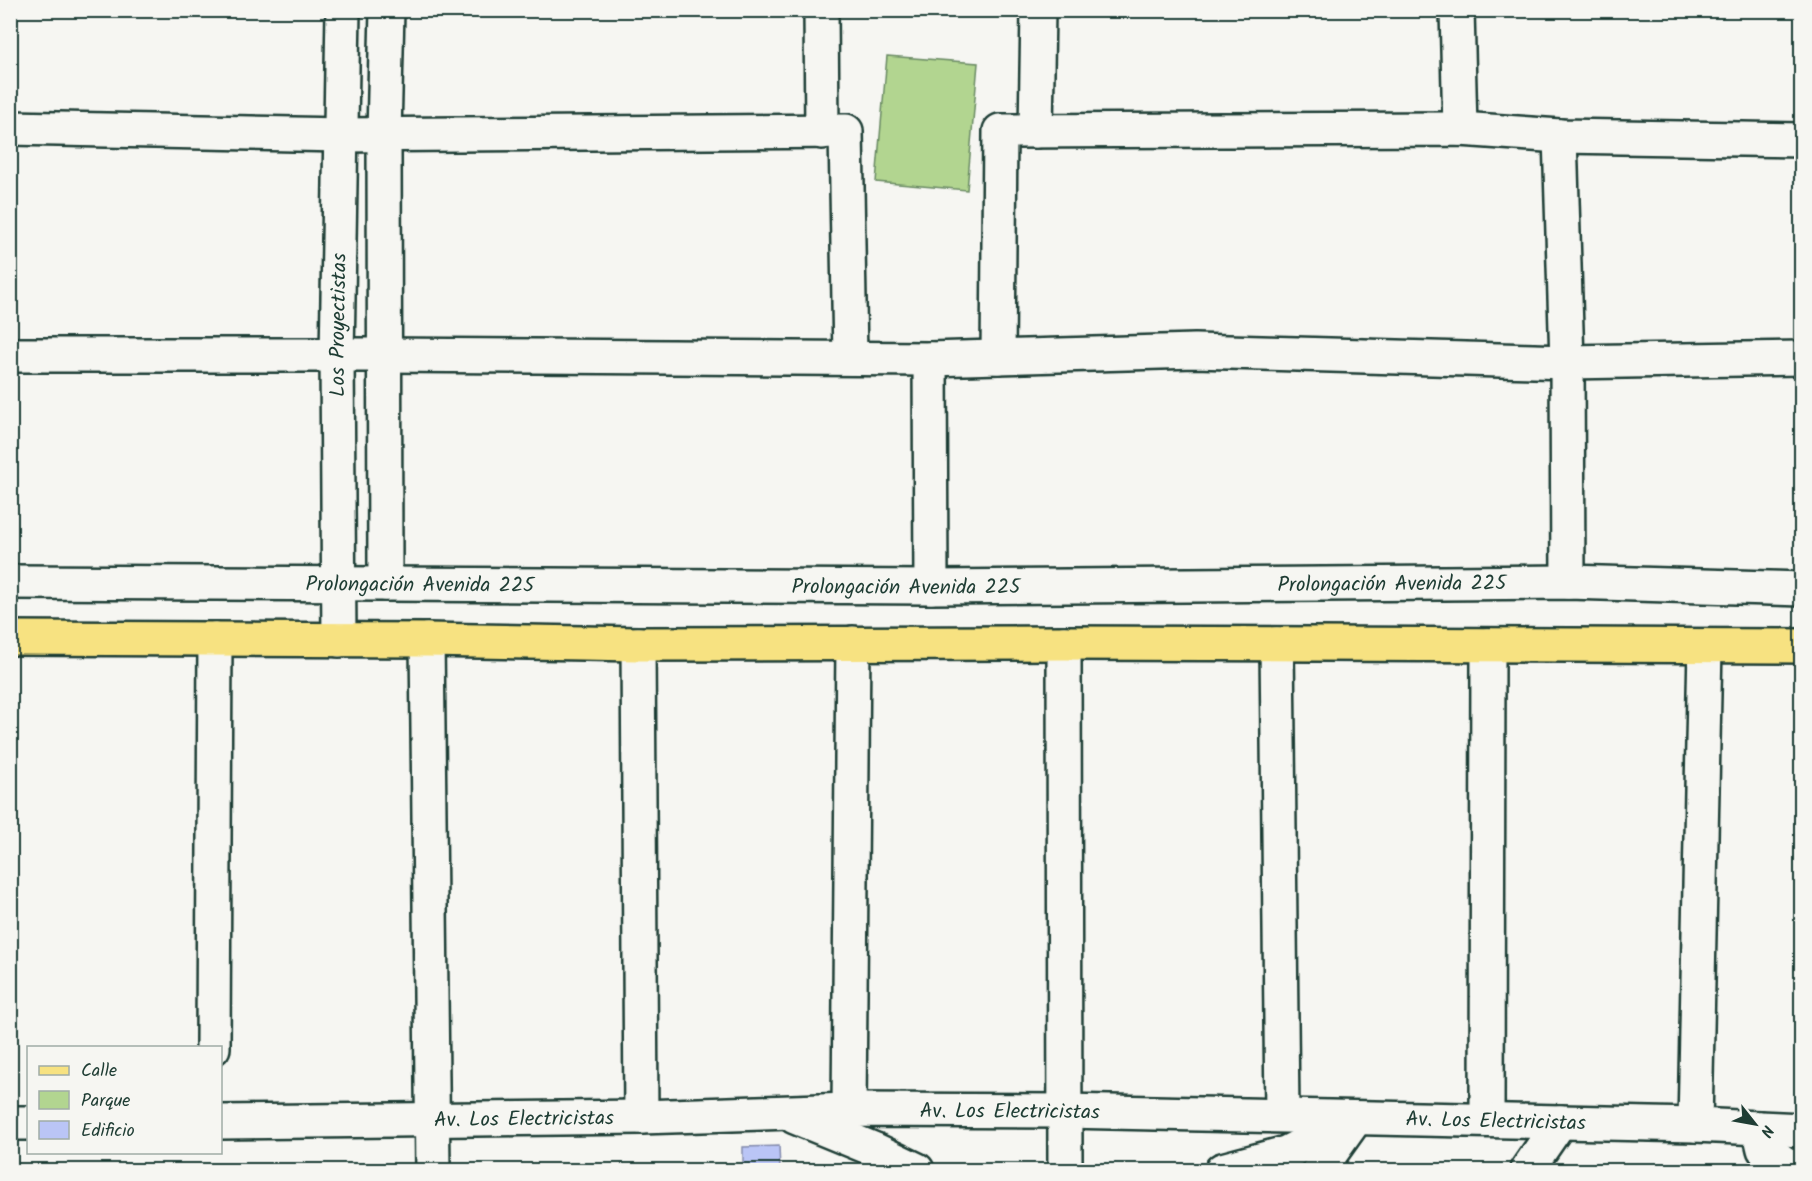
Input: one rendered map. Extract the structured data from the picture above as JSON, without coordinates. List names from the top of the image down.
{
  "streets": {
    "street": ["Los Proyectistas", "Prolongación Avenida 225", "Av. Los Electricistas"]
  },
  "crossings": [
    ["Los Proyectistas", "Prolongación Avenida 225"]
  ],
  "legend": ["Calle", "Parque", "Edificio"],
  "north": "bottom right"
}
